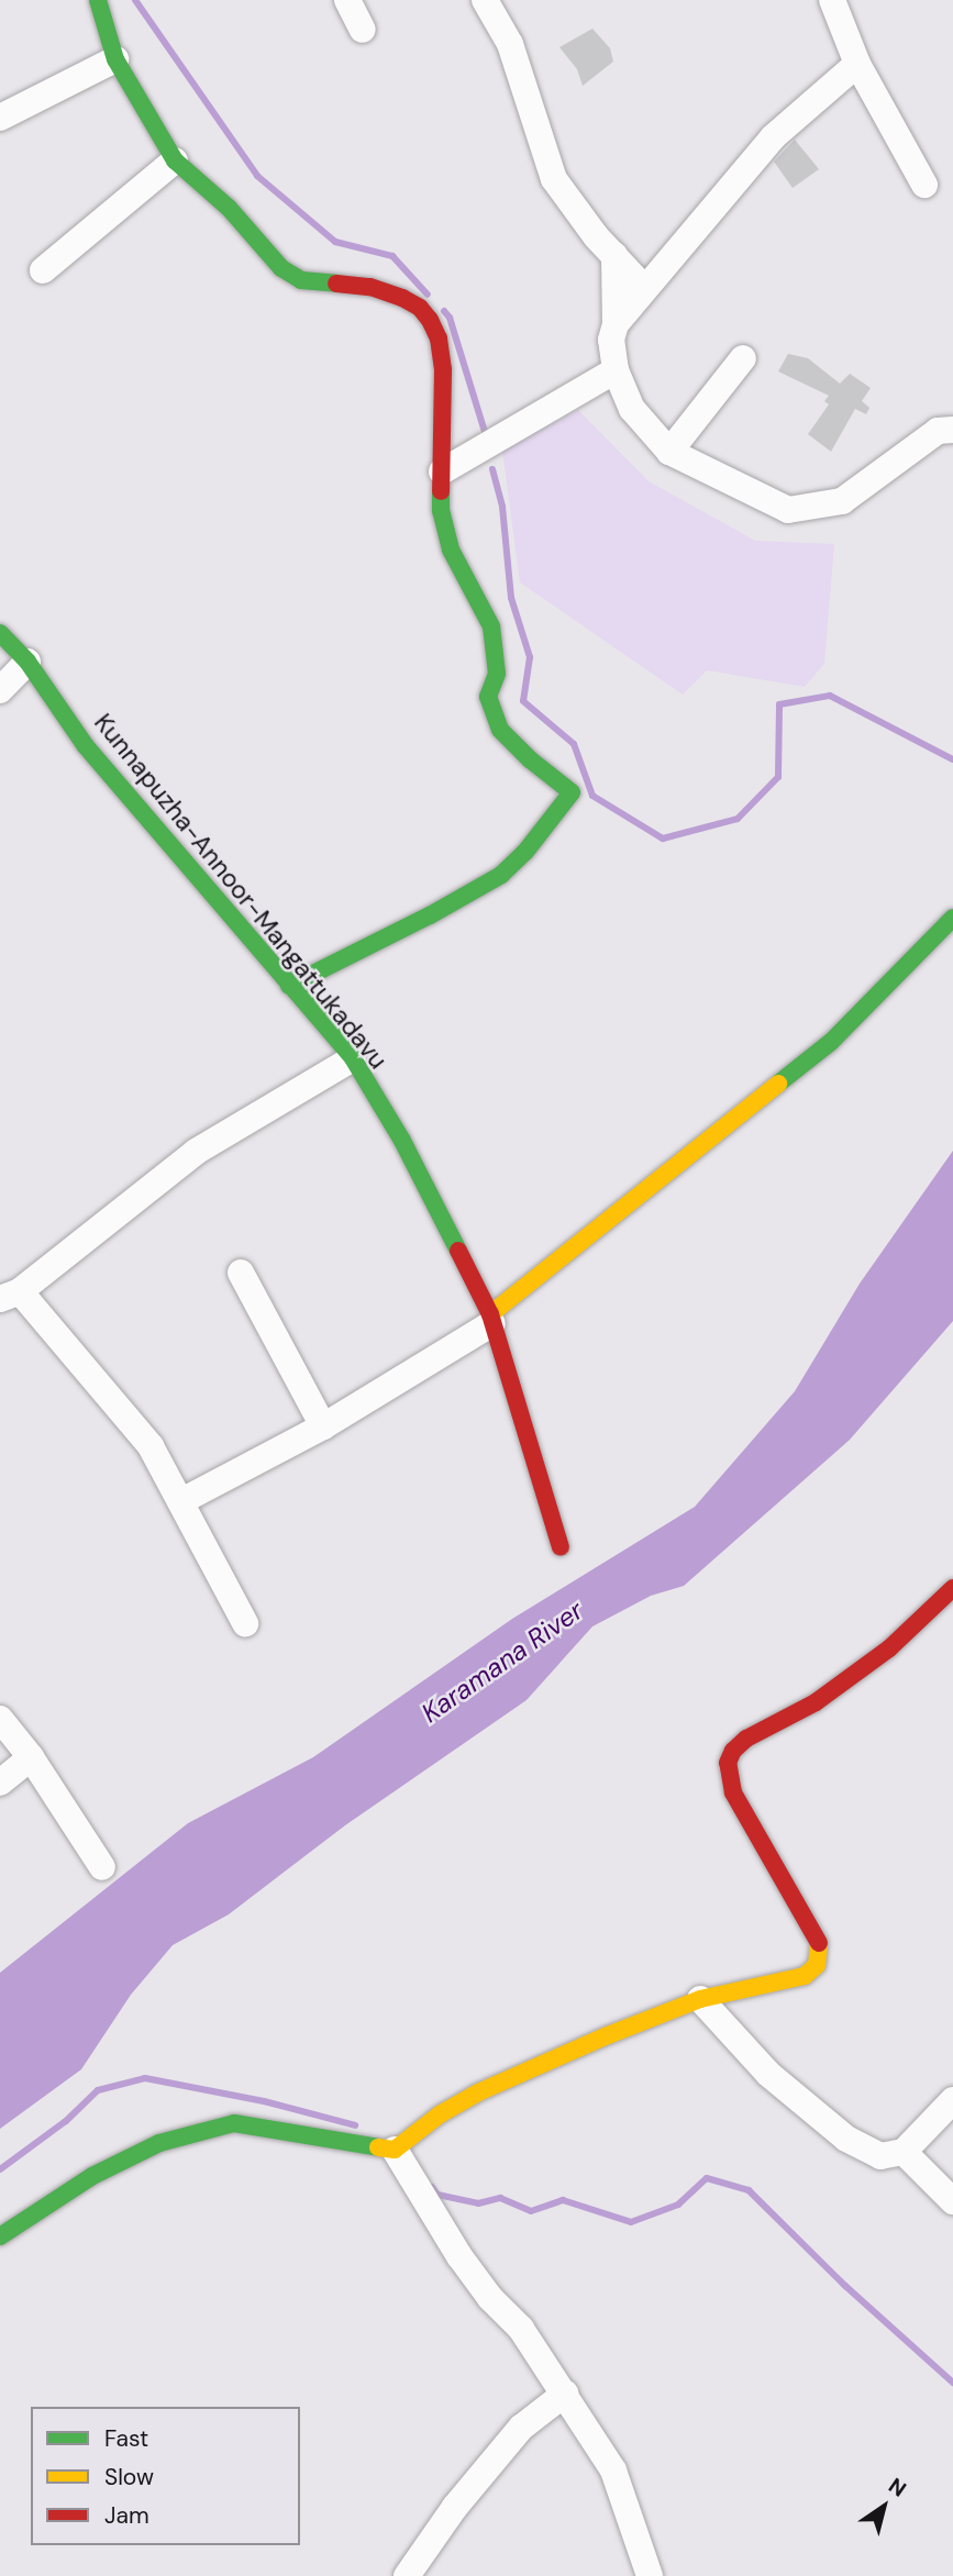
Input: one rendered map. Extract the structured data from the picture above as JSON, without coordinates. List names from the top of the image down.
{
  "streets": {
    "street": ["Kunnapuzha-Annoor-Mangattukadavu"]
  },
  "water": ["Karamana River"],
  "legend": ["Fast", "Slow", "Jam"],
  "north": "top right"
}
